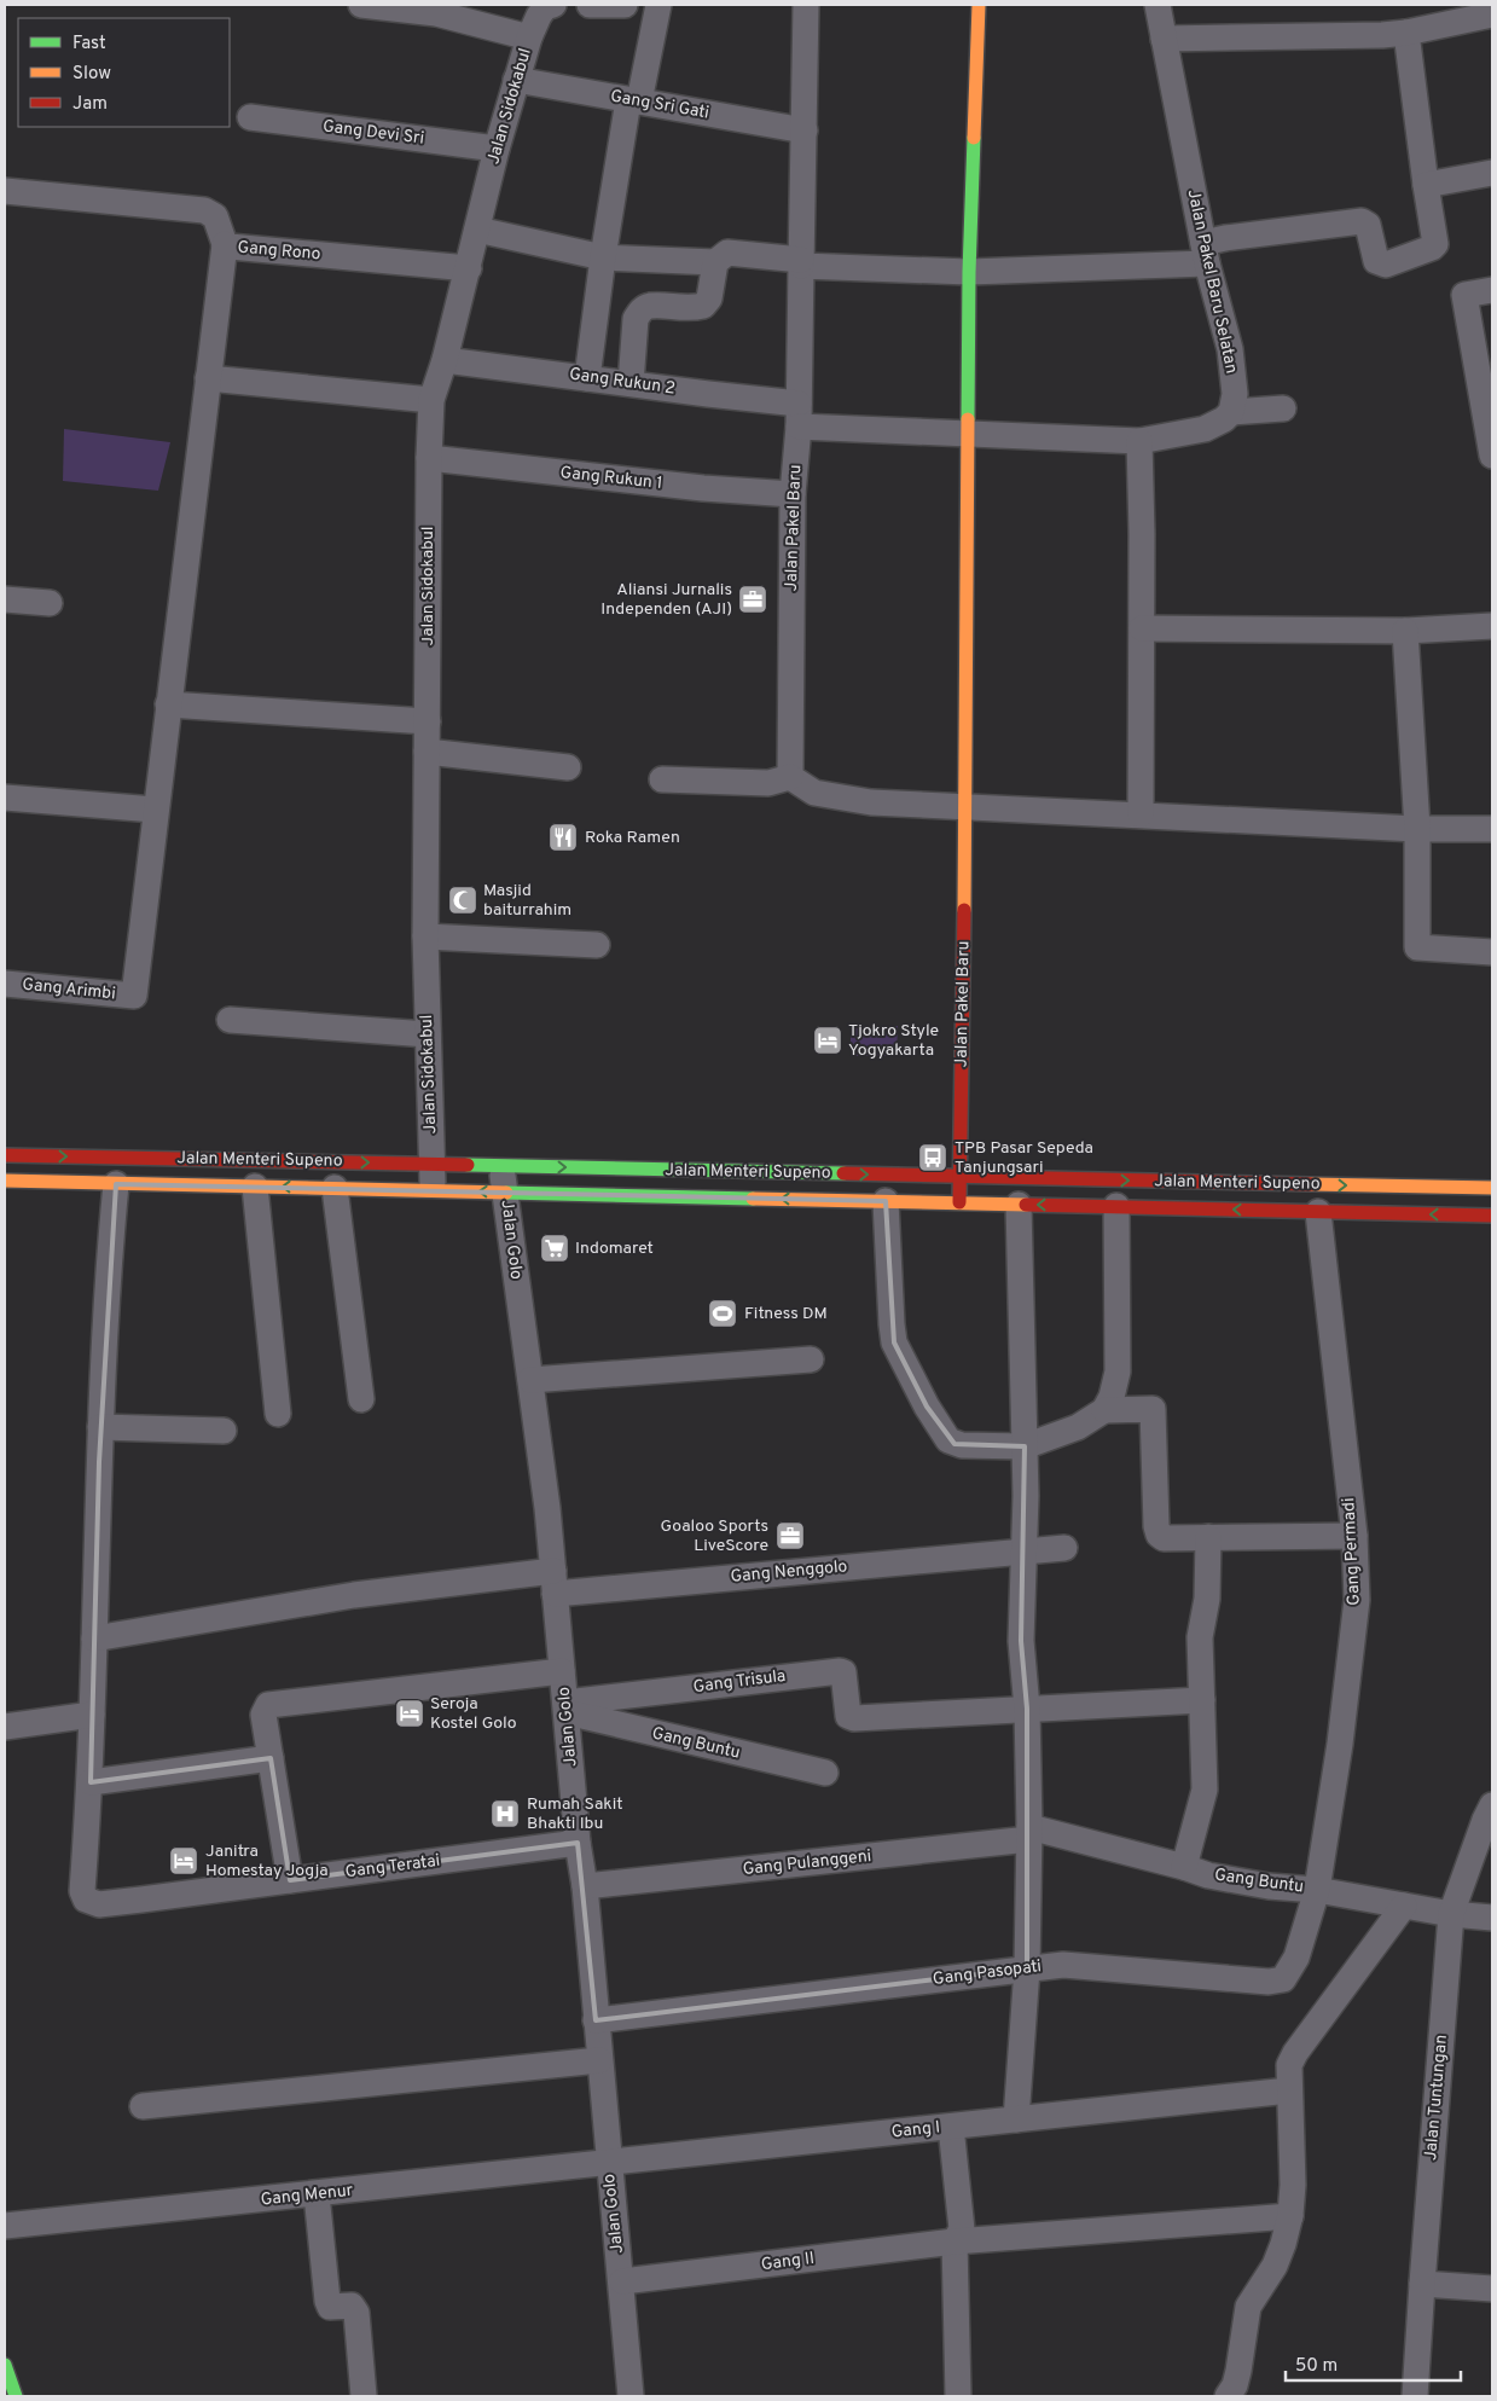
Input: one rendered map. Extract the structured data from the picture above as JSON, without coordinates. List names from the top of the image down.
{
  "streets": {
    "main road": ["Jalan Pakel Baru", "Jalan Menteri Supeno"],
    "street": [
      "Gang Sri Gati",
      "Jalan Sidokabul",
      "Gang Devi Sri",
      "Gang Rono",
      "Jalan Pakel Baru Selatan",
      "Gang Rukun 2",
      "Gang Rukun 1",
      "Gang Arimbi",
      "Jalan Golo",
      "Gang Permadi",
      "Gang Nenggolo",
      "Gang Trisula",
      "Gang Buntu",
      "Gang Pulanggeni",
      "Gang Teratai",
      "Gang Pasopati",
      "Jalan Tuntungan",
      "Gang I",
      "Gang Menur",
      "Gang II"
    ]
  },
  "crossings": [
    ["Gang Sri Gati", "Jalan Sidokabul"],
    ["Gang Sri Gati", "Jalan Pakel Baru"],
    ["Jalan Sidokabul", "Gang Devi Sri"],
    ["Jalan Sidokabul", "Gang Rono"],
    ["Jalan Sidokabul", "Gang Rukun 2"],
    ["Jalan Sidokabul", "Gang Rukun 1"],
    ["Jalan Sidokabul", "Jalan Menteri Supeno"],
    ["Gang Rukun 2", "Jalan Pakel Baru"],
    ["Gang Rukun 1", "Jalan Pakel Baru"],
    ["Jalan Pakel Baru", "Jalan Menteri Supeno"],
    ["Jalan Menteri Supeno", "Jalan Golo"],
    ["Jalan Menteri Supeno", "Gang Permadi"],
    ["Jalan Golo", "Gang Nenggolo"],
    ["Jalan Golo", "Gang Trisula"],
    ["Jalan Golo", "Gang Buntu"],
    ["Jalan Golo", "Gang Pulanggeni"],
    ["Jalan Golo", "Gang Teratai"],
    ["Jalan Golo", "Gang Pasopati"],
    ["Jalan Golo", "Gang I"],
    ["Jalan Golo", "Gang Menur"],
    ["Jalan Golo", "Gang II"],
    ["Gang Permadi", "Gang Buntu"],
    ["Gang Permadi", "Gang Pasopati"],
    ["Gang Trisula", "Gang Buntu"],
    ["Gang Buntu", "Gang Pulanggeni"],
    ["Gang Buntu", "Gang Pasopati"],
    ["Gang Buntu", "Jalan Tuntungan"],
    ["Gang I", "Gang Menur"],
    ["Gang I", "Gang II"]
  ],
  "places": {
    "office": ["Aliansi Jurnalis Independen (AJI)", "Goaloo Sports LiveScore"],
    "restaurant": ["Roka Ramen"],
    "mosque": ["Masjid baiturrahim"],
    "hotel": ["Tjokro Style Yogyakarta", "Seroja Kostel Golo", "Janitra Homestay Jogja"],
    "bus stop": ["TPB Pasar Sepeda Tanjungsari"],
    "supermarket": ["Indomaret"],
    "sports": ["Fitness DM"],
    "hospital": ["Rumah Sakit Bhakti Ibu"]
  },
  "legend": ["Fast", "Slow", "Jam"],
  "scale_bar": "50 m"
}
